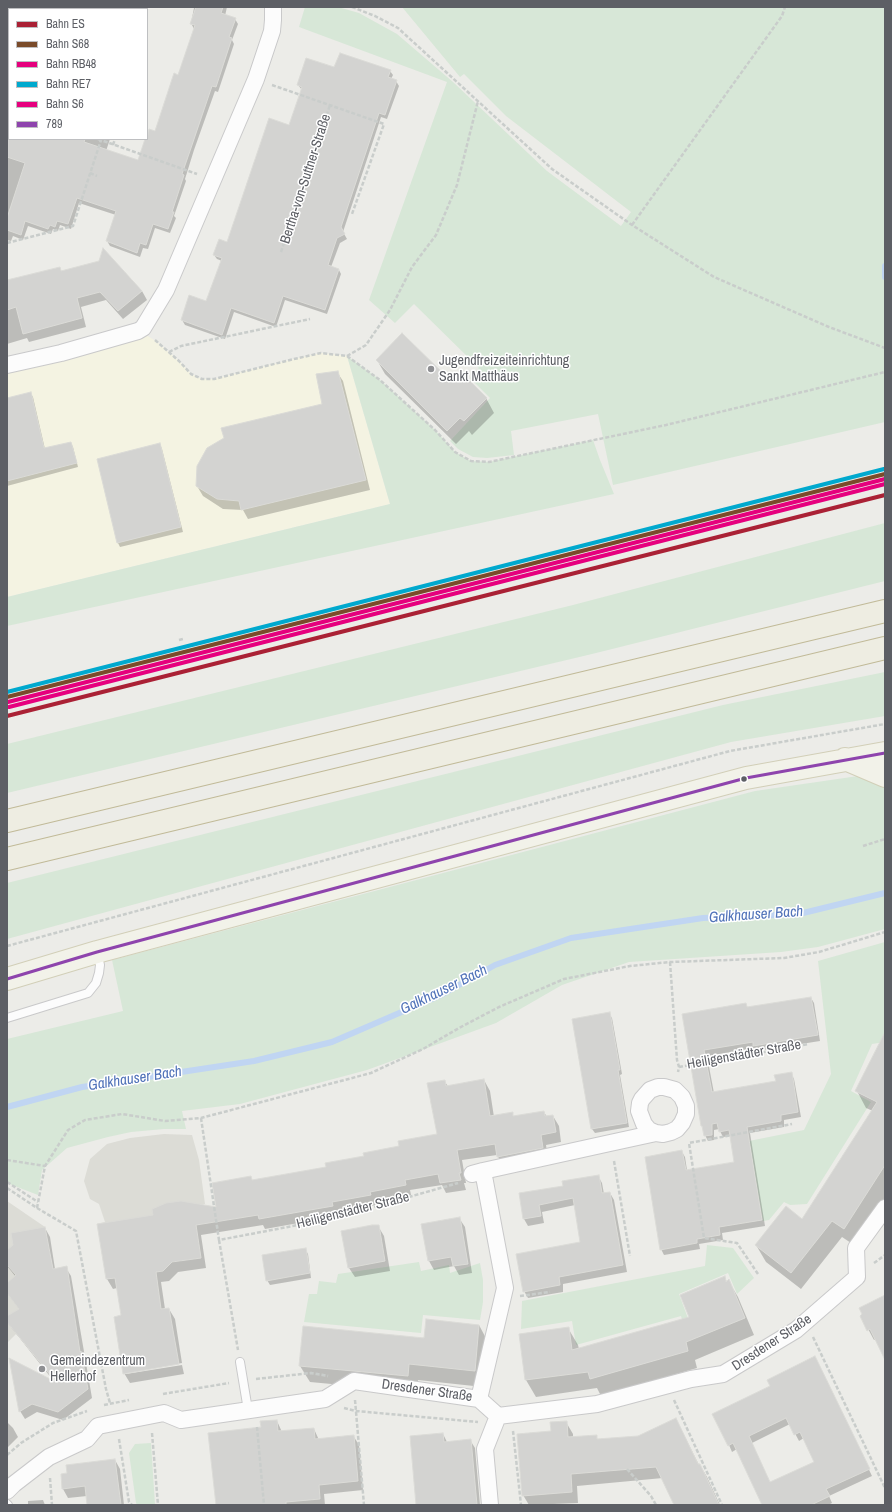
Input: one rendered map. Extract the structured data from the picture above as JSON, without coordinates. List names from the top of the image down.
{
  "streets": {
    "street": ["Dresdener Straße"],
    "path": ["Bertha-von-Suttner-Straße", "Heiligenstädter Straße"]
  },
  "water": ["Galkhauser Bach"],
  "places": ["Jugendfreizeiteinrichtung Sankt Matthäus", "Gemeindezentrum Hellerhof"],
  "lines": [
    "rail line RE7",
    "rail line S68",
    "rail line RB48",
    "rail line S6",
    "rail line ES",
    "transit line 789"
  ],
  "legend": [
    "Bahn ES",
    "Bahn S68",
    "Bahn RB48",
    "Bahn RE7",
    "Bahn S6",
    "789"
  ]
}
